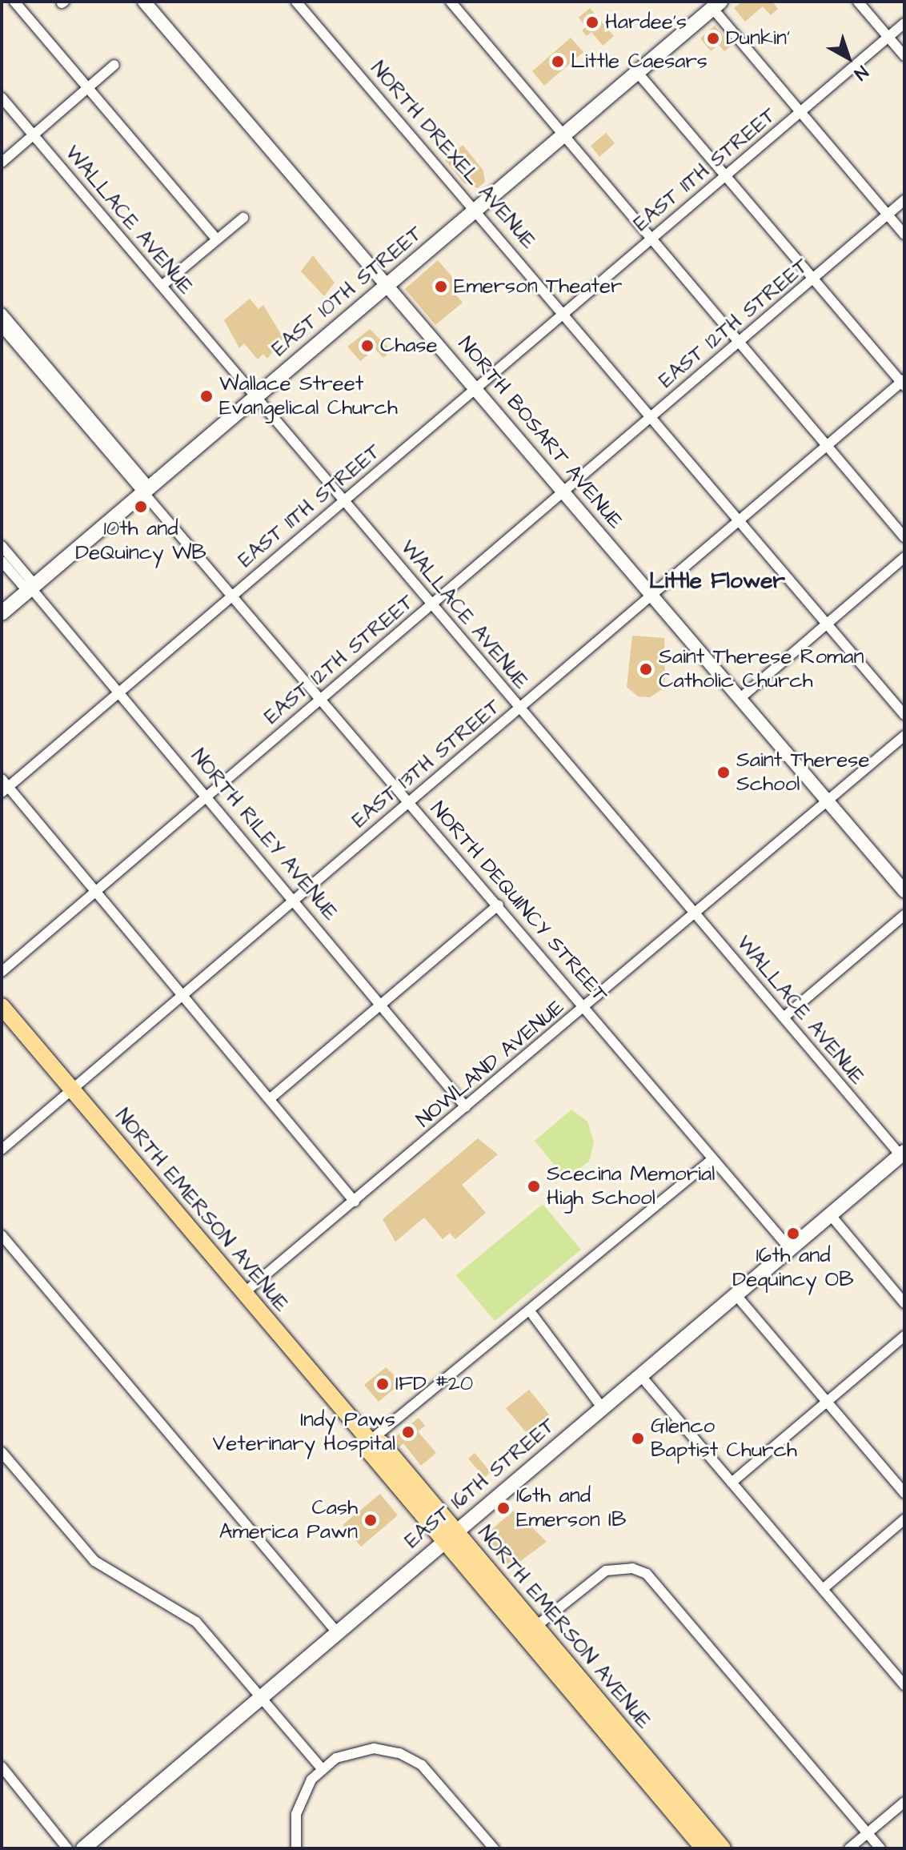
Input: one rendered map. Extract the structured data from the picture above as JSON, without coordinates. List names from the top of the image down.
{
  "streets": {
    "main road": ["EAST 10TH STREET", "NORTH EMERSON AVENUE", "EAST 16TH STREET"],
    "street": [
      "NORTH DREXEL AVENUE",
      "EAST 11TH STREET",
      "WALLACE AVENUE",
      "EAST 12TH STREET",
      "NORTH BOSART AVENUE",
      "EAST 13TH STREET",
      "NORTH RILEY AVENUE",
      "NORTH DEQUINCY STREET",
      "NOWLAND AVENUE"
    ]
  },
  "crossings": [
    ["NORTH DREXEL AVENUE", "EAST 11TH STREET"],
    ["NORTH DREXEL AVENUE", "EAST 10TH STREET"],
    ["NORTH DREXEL AVENUE", "EAST 12TH STREET"],
    ["NORTH DREXEL AVENUE", "EAST 13TH STREET"],
    ["EAST 11TH STREET", "WALLACE AVENUE"],
    ["EAST 11TH STREET", "NORTH BOSART AVENUE"],
    ["EAST 11TH STREET", "NORTH RILEY AVENUE"],
    ["EAST 11TH STREET", "NORTH DEQUINCY STREET"],
    ["WALLACE AVENUE", "EAST 10TH STREET"],
    ["WALLACE AVENUE", "EAST 12TH STREET"],
    ["WALLACE AVENUE", "EAST 13TH STREET"],
    ["WALLACE AVENUE", "NOWLAND AVENUE"],
    ["WALLACE AVENUE", "EAST 16TH STREET"],
    ["EAST 10TH STREET", "NORTH BOSART AVENUE"],
    ["EAST 10TH STREET", "NORTH RILEY AVENUE"],
    ["EAST 10TH STREET", "NORTH DEQUINCY STREET"],
    ["EAST 12TH STREET", "NORTH BOSART AVENUE"],
    ["EAST 12TH STREET", "NORTH RILEY AVENUE"],
    ["EAST 12TH STREET", "NORTH DEQUINCY STREET"],
    ["NORTH BOSART AVENUE", "EAST 13TH STREET"],
    ["NORTH BOSART AVENUE", "NOWLAND AVENUE"],
    ["EAST 13TH STREET", "NORTH RILEY AVENUE"],
    ["EAST 13TH STREET", "NORTH DEQUINCY STREET"],
    ["EAST 13TH STREET", "NORTH EMERSON AVENUE"],
    ["NORTH RILEY AVENUE", "NOWLAND AVENUE"],
    ["NORTH DEQUINCY STREET", "NOWLAND AVENUE"],
    ["NORTH DEQUINCY STREET", "EAST 16TH STREET"],
    ["NOWLAND AVENUE", "NORTH EMERSON AVENUE"],
    ["NORTH EMERSON AVENUE", "EAST 16TH STREET"]
  ],
  "districts": ["Little Flower"],
  "places": [
    "Hardee's",
    "Dunkin'",
    "Little Caesars",
    "Emerson Theater",
    "Chase",
    "Wallace Street Evangelical Church",
    "10th and DeQuincy WB",
    "Saint Therese Roman Catholic Church",
    "Saint Therese School",
    "Scecina Memorial High School",
    "16th and Dequincy OB",
    "IFD #20",
    "Indy Paws Veterinary Hospital",
    "Glenco Baptist Church",
    "16th and Emerson IB",
    "Cash America Pawn"
  ],
  "north": "bottom right"
}
